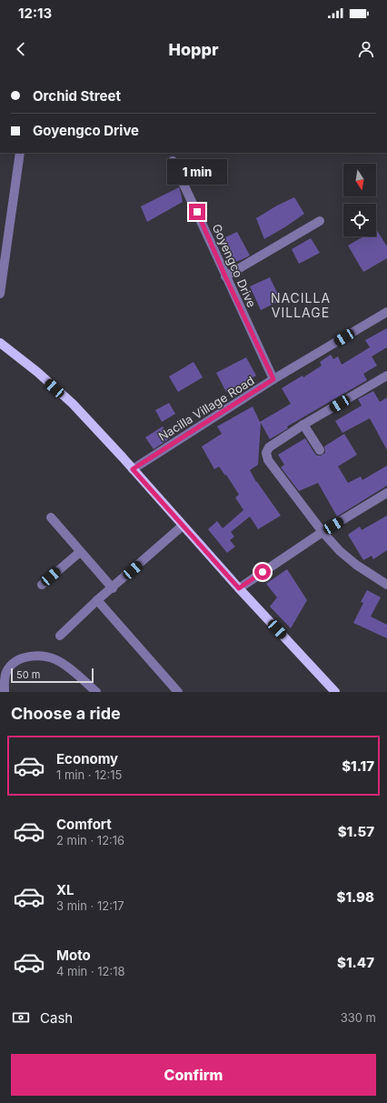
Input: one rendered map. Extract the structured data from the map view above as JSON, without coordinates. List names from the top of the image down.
{
  "streets": {
    "street": ["Goyengco Drive", "Nacilla Village Road"]
  },
  "crossings": [
    ["Goyengco Drive", "Nacilla Village Road"]
  ],
  "districts": ["NACILLA VILLAGE"],
  "scale_bar": "50 m",
  "north": "bottom",
  "page": {
    "status": "12:13",
    "header": "Hoppr",
    "banner": ["Orchid Street", "Goyengco Drive"],
    "bubble": "1 min",
    "scale": "50 m",
    "heading": "Choose a ride",
    "list": [
      {
        "name": "Economy",
        "note": "1 min · 12:15",
        "value": "$1.17"
      },
      {
        "name": "Comfort",
        "note": "2 min · 12:16",
        "value": "$1.57"
      },
      {
        "name": "XL",
        "note": "3 min · 12:17",
        "value": "$1.98"
      },
      {
        "name": "Moto",
        "note": "4 min · 12:18",
        "value": "$1.47"
      }
    ],
    "pay": ["Cash", "330 m"],
    "buttons": "Confirm"
  }
}
